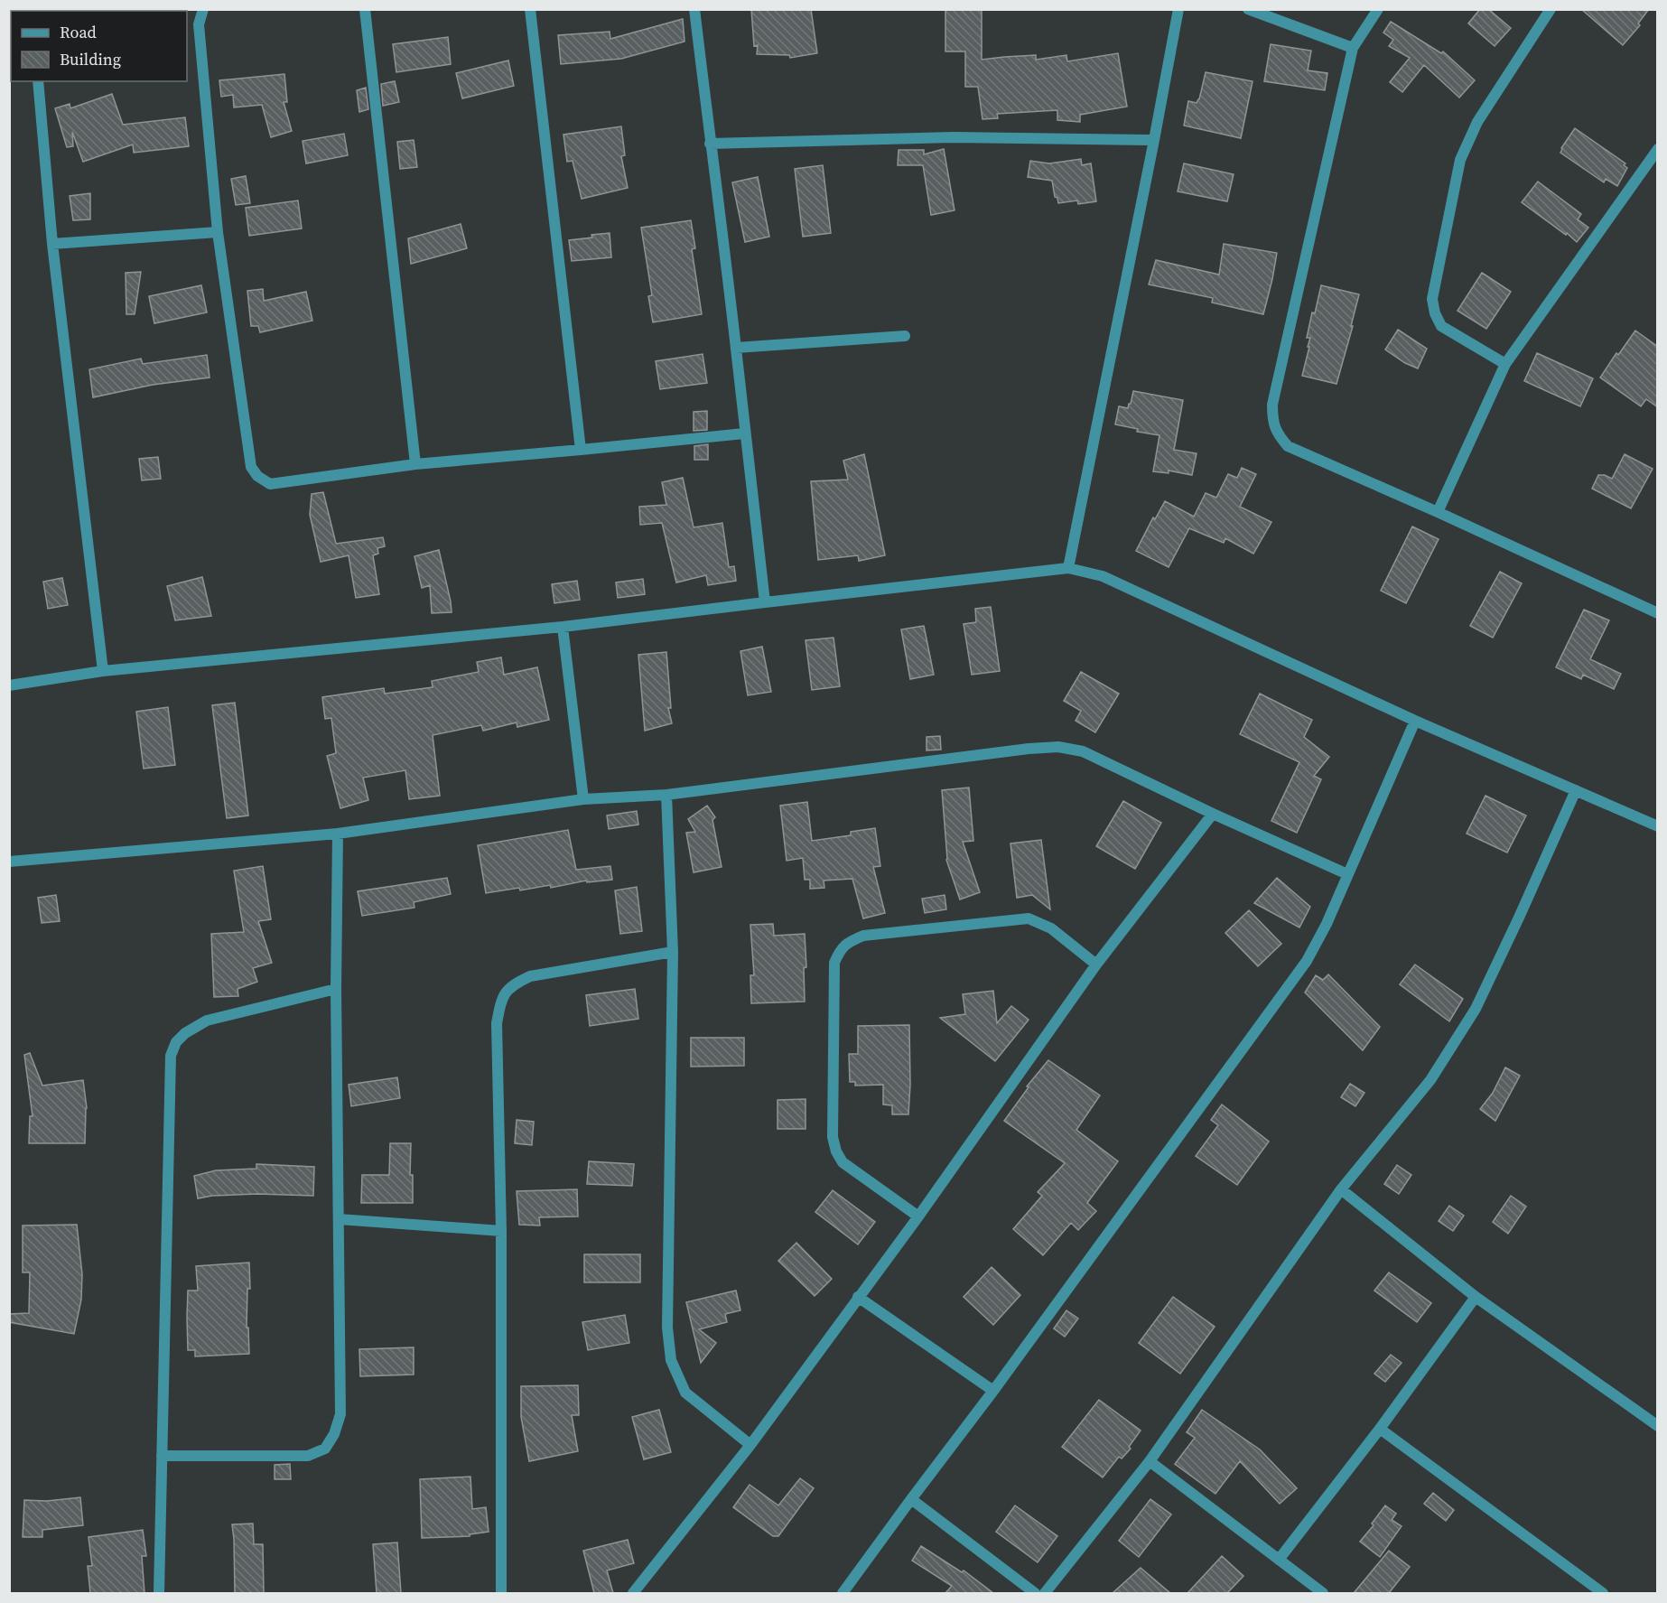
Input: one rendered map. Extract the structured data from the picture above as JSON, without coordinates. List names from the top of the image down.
{
  "legend": ["Road", "Building"]
}
